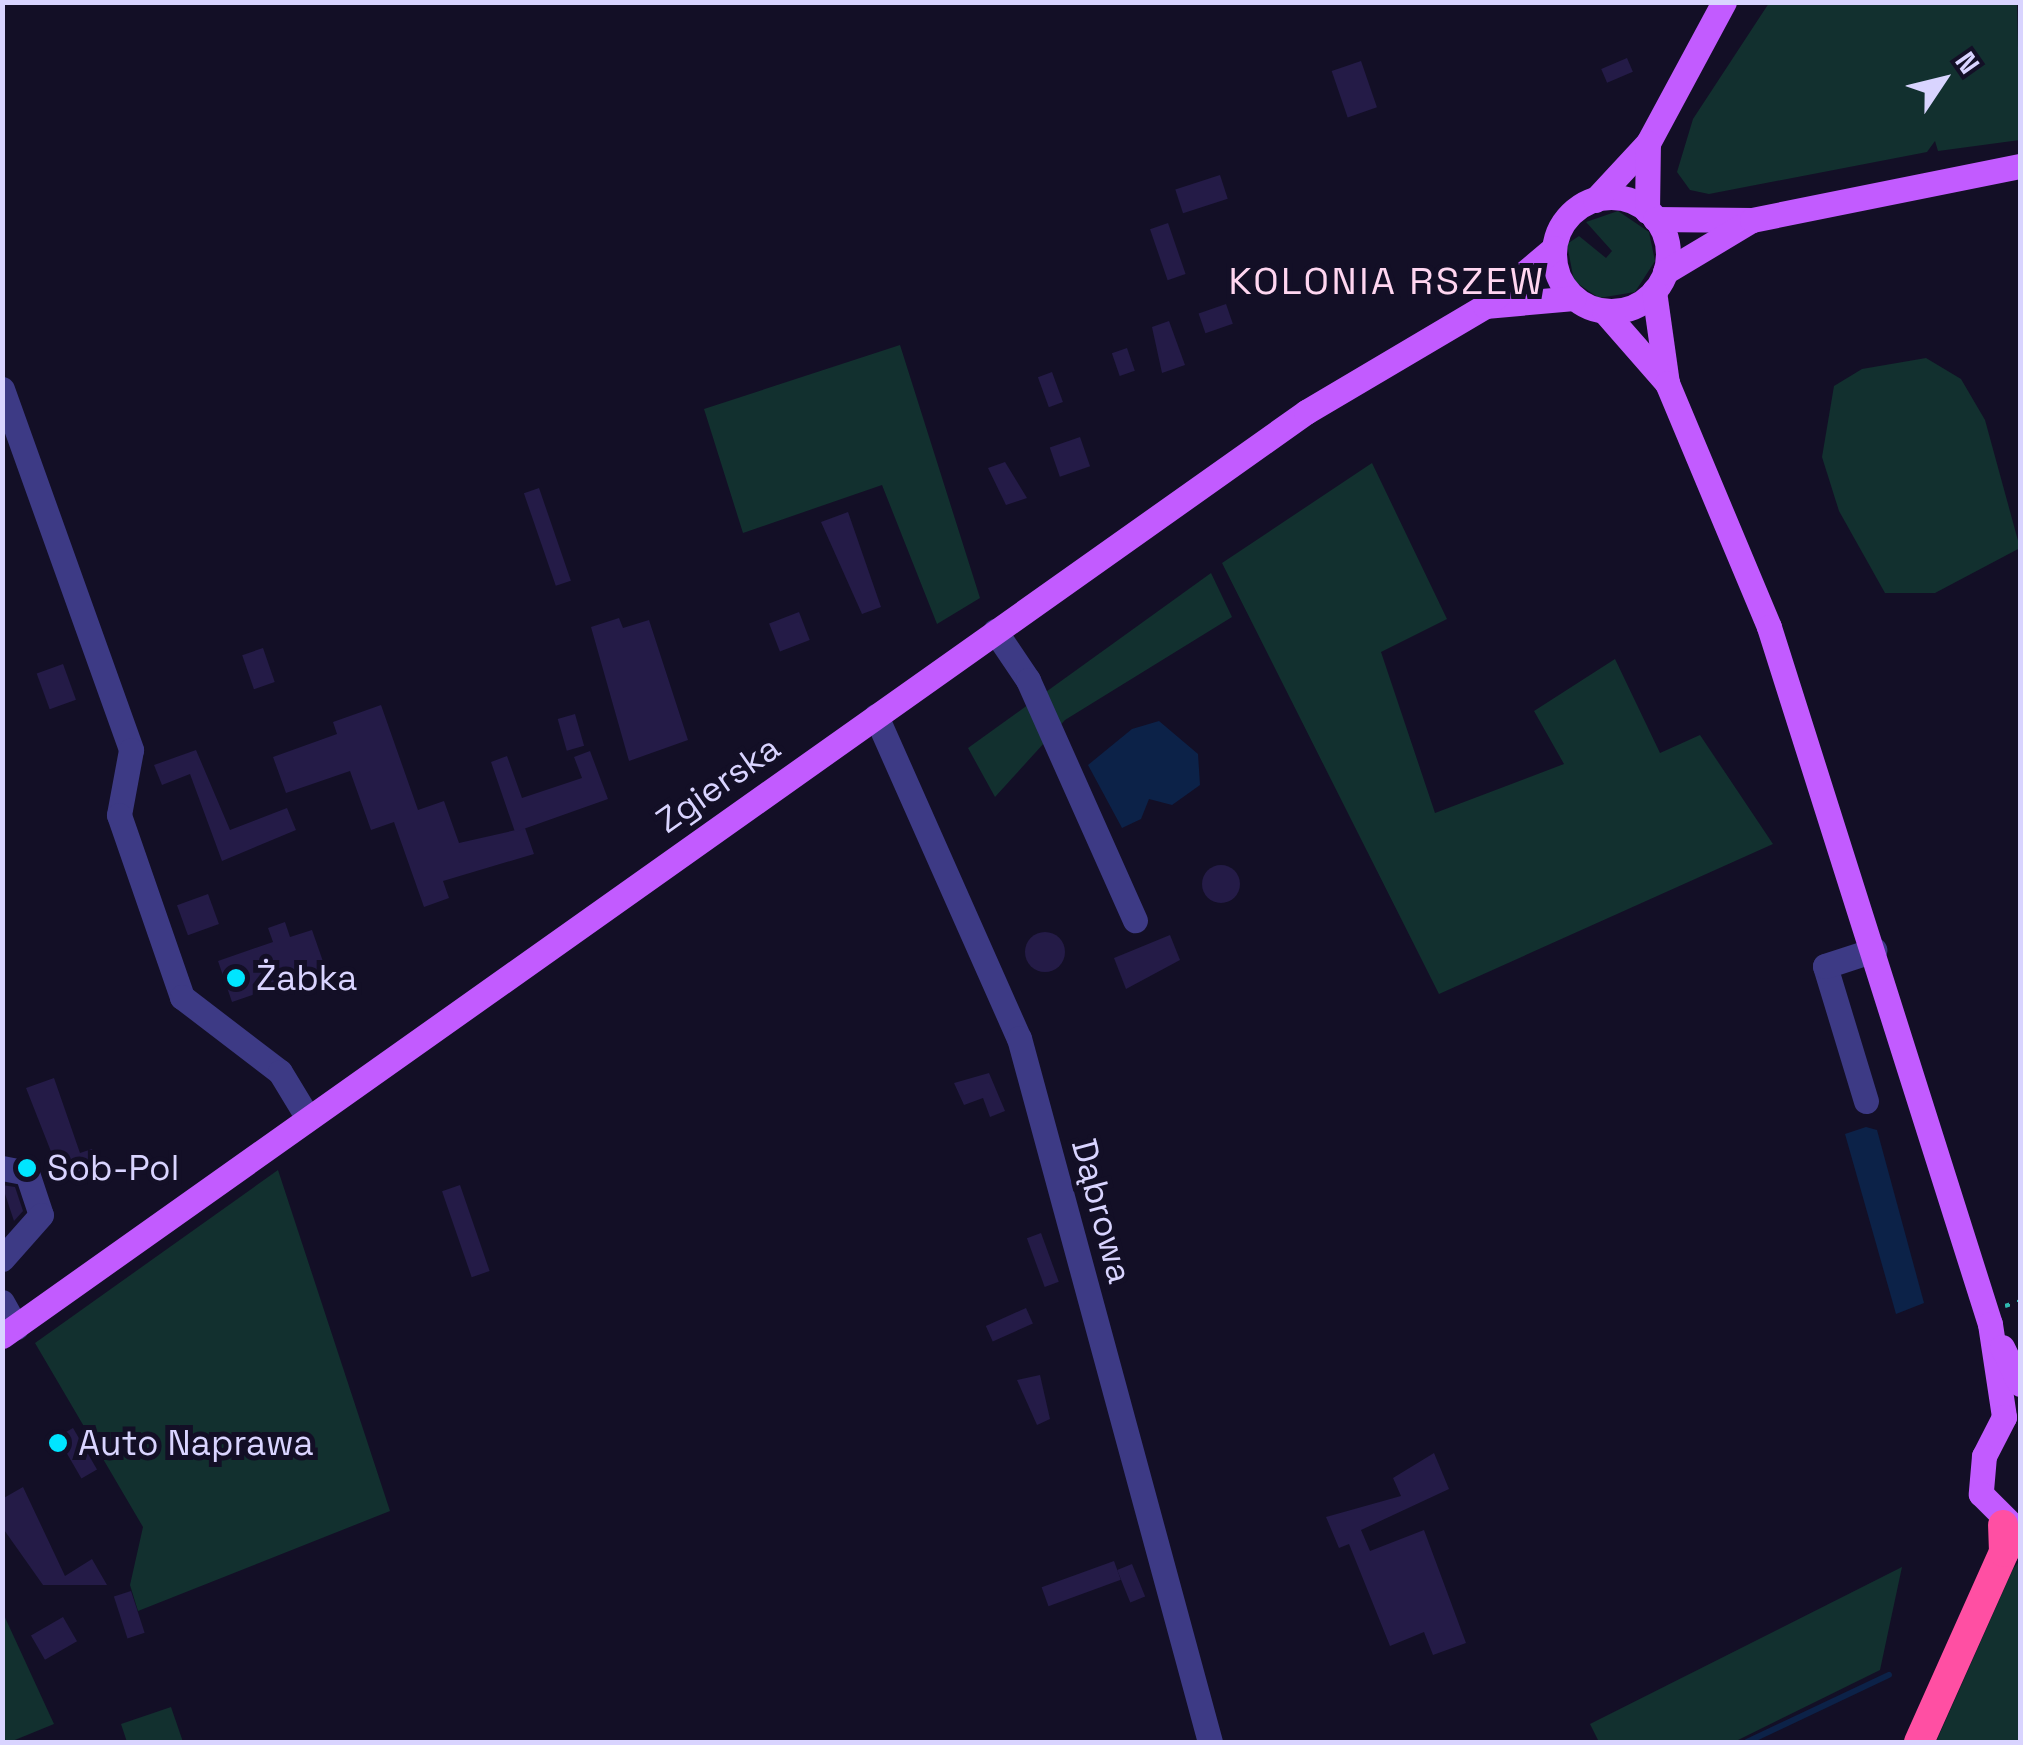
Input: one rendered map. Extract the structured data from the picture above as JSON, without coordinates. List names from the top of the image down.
{
  "streets": {
    "main road": ["Zgierska"],
    "street": ["Dąbrowa"]
  },
  "crossings": [
    ["Zgierska", "Dąbrowa"]
  ],
  "districts": ["KOLONIA RSZEW"],
  "places": ["Żabka", "Sob-Pol", "Auto Naprawa"],
  "north": "top right"
}
